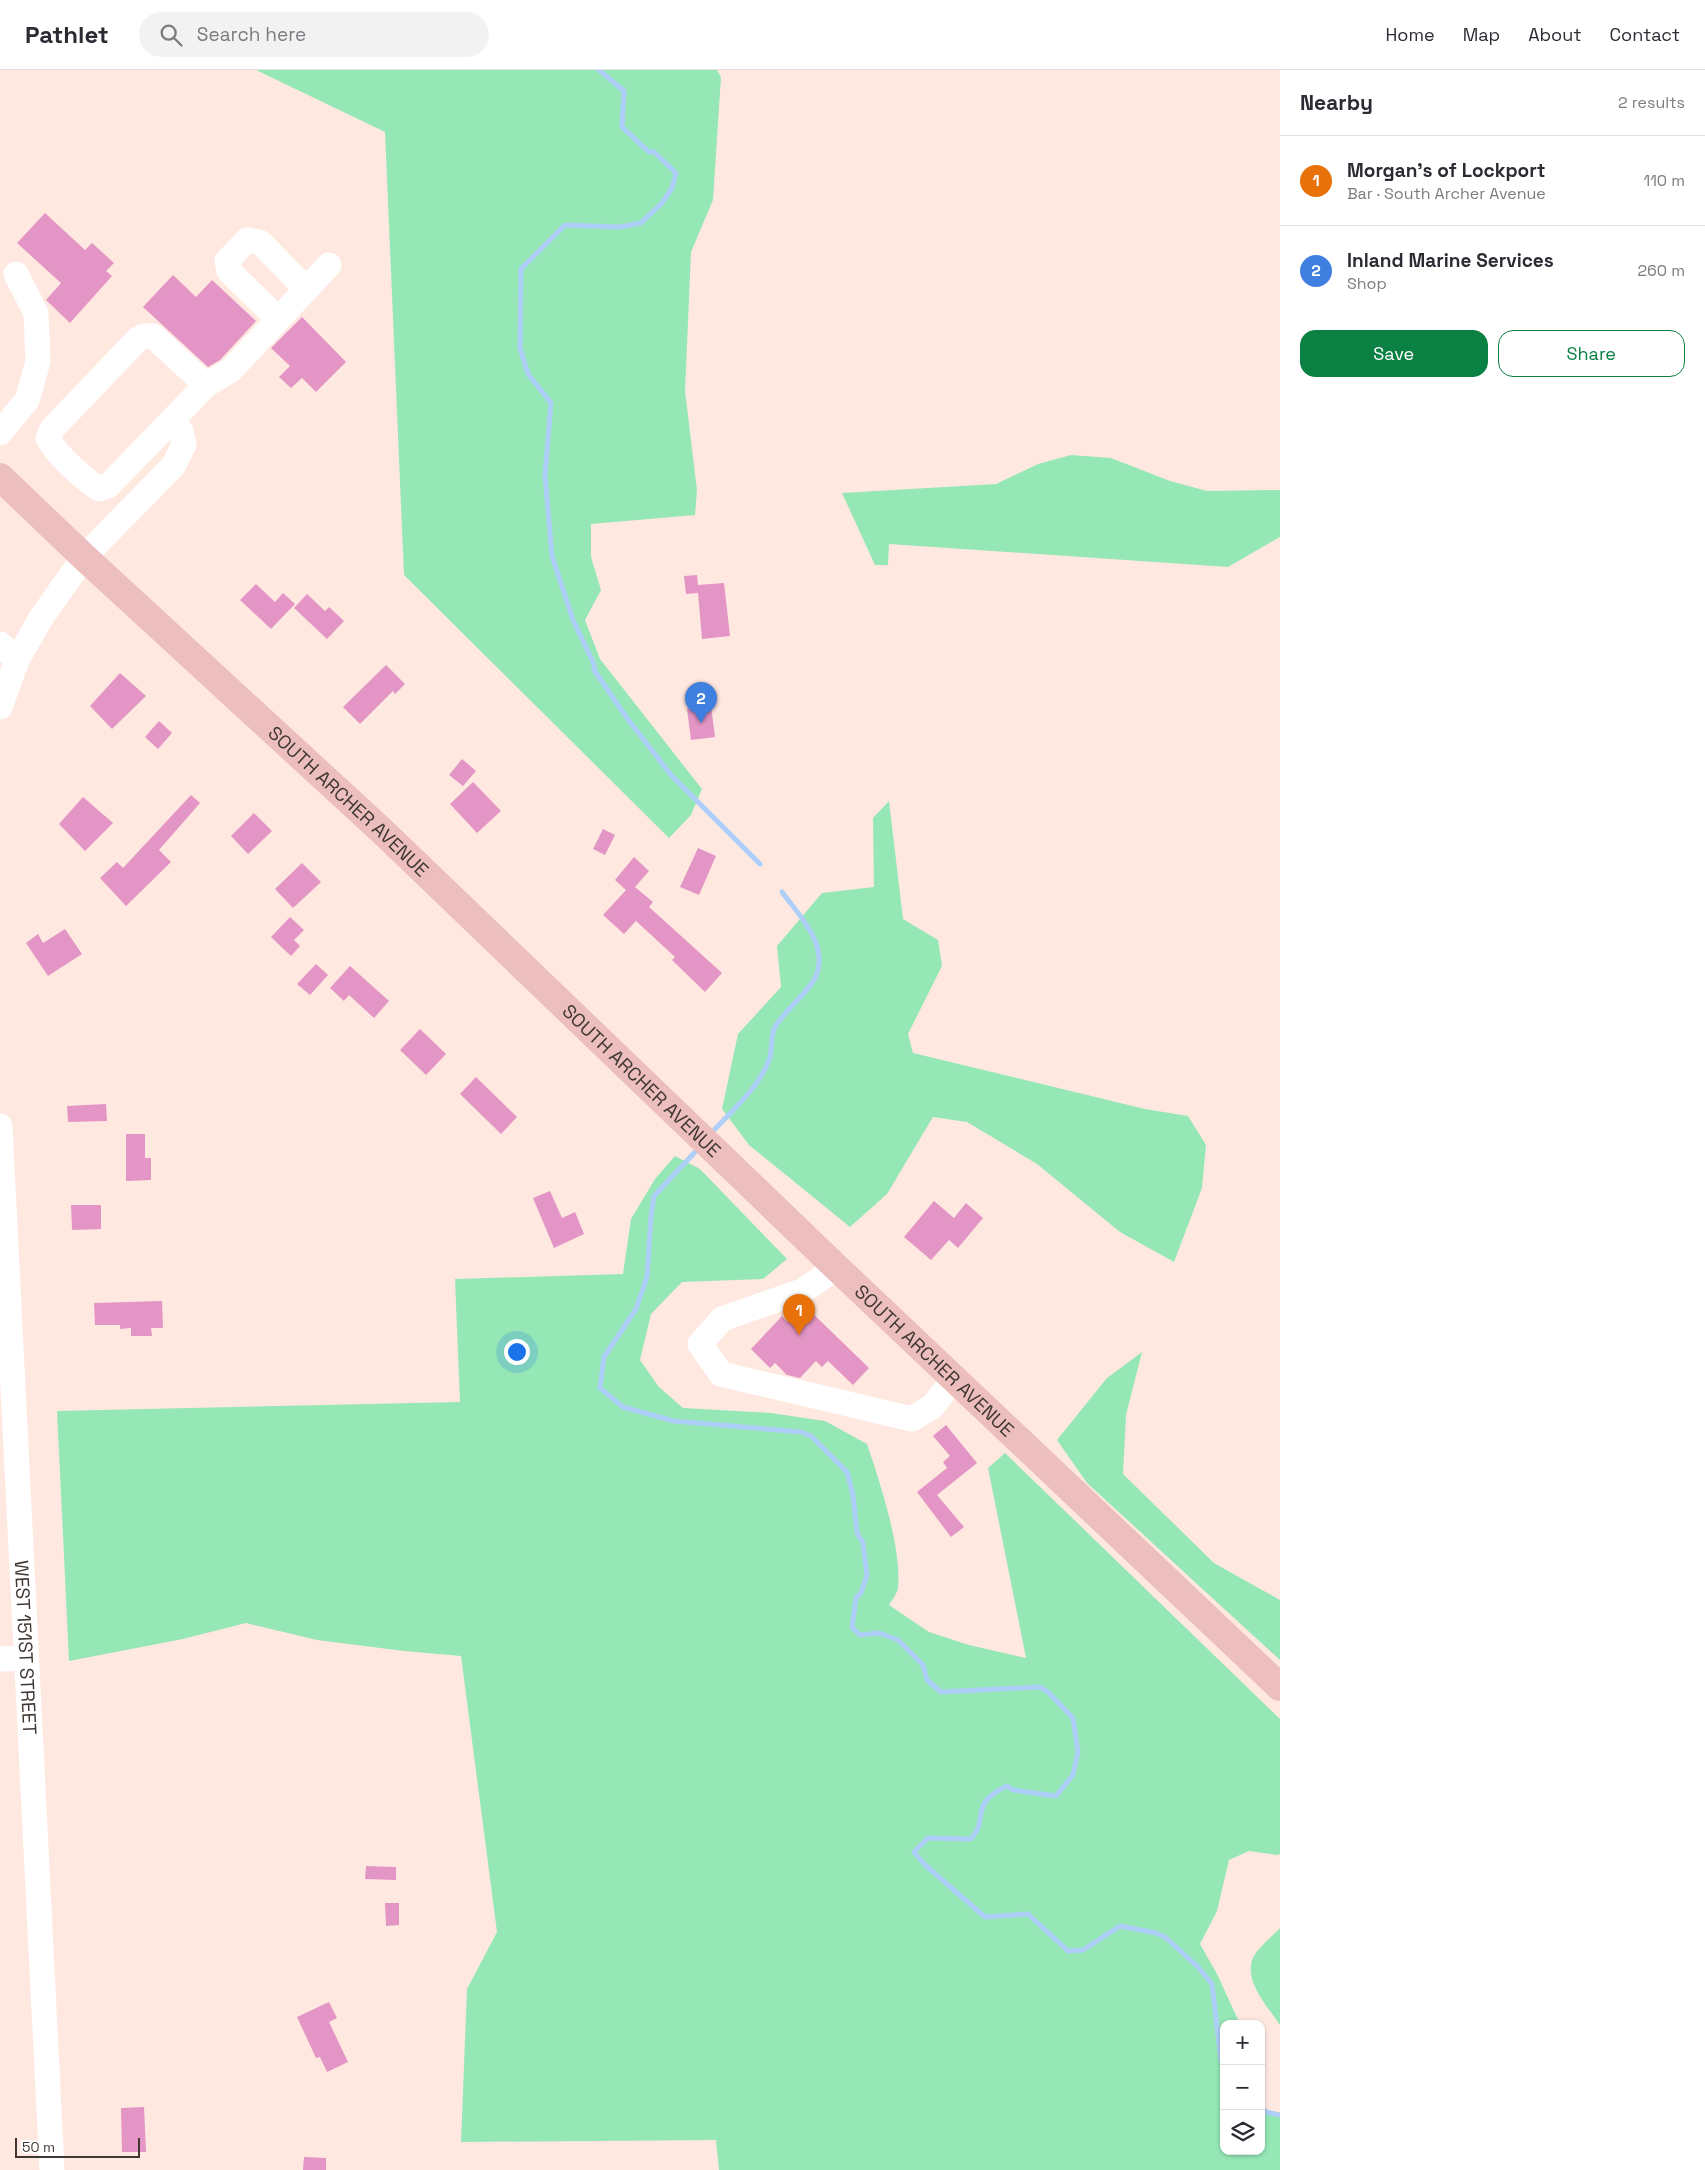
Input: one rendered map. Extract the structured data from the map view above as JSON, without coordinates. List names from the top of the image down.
{
  "streets": {
    "main road": ["SOUTH ARCHER AVENUE"],
    "street": ["WEST 151ST STREET"]
  },
  "scale_bar": "50 m",
  "page": {
    "header": "Pathlet",
    "search": "Search here",
    "nav": [
      "Home",
      "Map",
      "About",
      "Contact"
    ],
    "heading": ["Nearby", "2 results"],
    "list": [
      {
        "mark": "1",
        "name": "Morgan's of Lockport",
        "note": "Bar · South Archer Avenue",
        "value": "110 m"
      },
      {
        "mark": "2",
        "name": "Inland Marine Services",
        "note": "Shop",
        "value": "260 m"
      }
    ],
    "buttons": ["Save", "Share"],
    "pins": ["2", "1"],
    "map_buttons": ["+", "−"],
    "scale": "50 m"
  }
}
